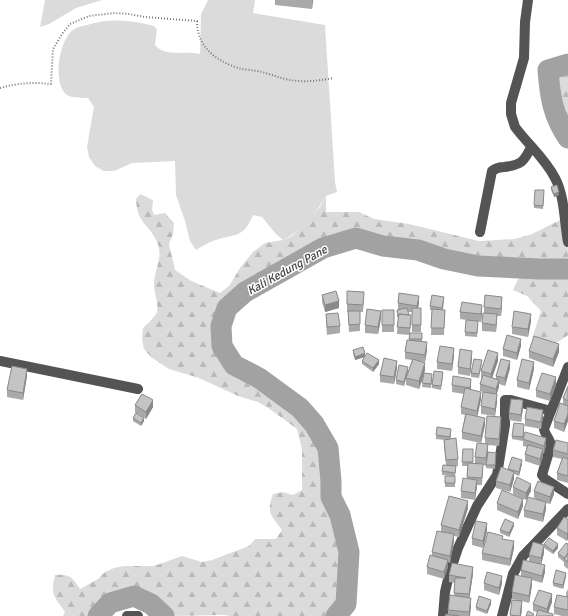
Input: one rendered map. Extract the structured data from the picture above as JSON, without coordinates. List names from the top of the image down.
{
  "water": ["Kali Kedung Pane"]
}
